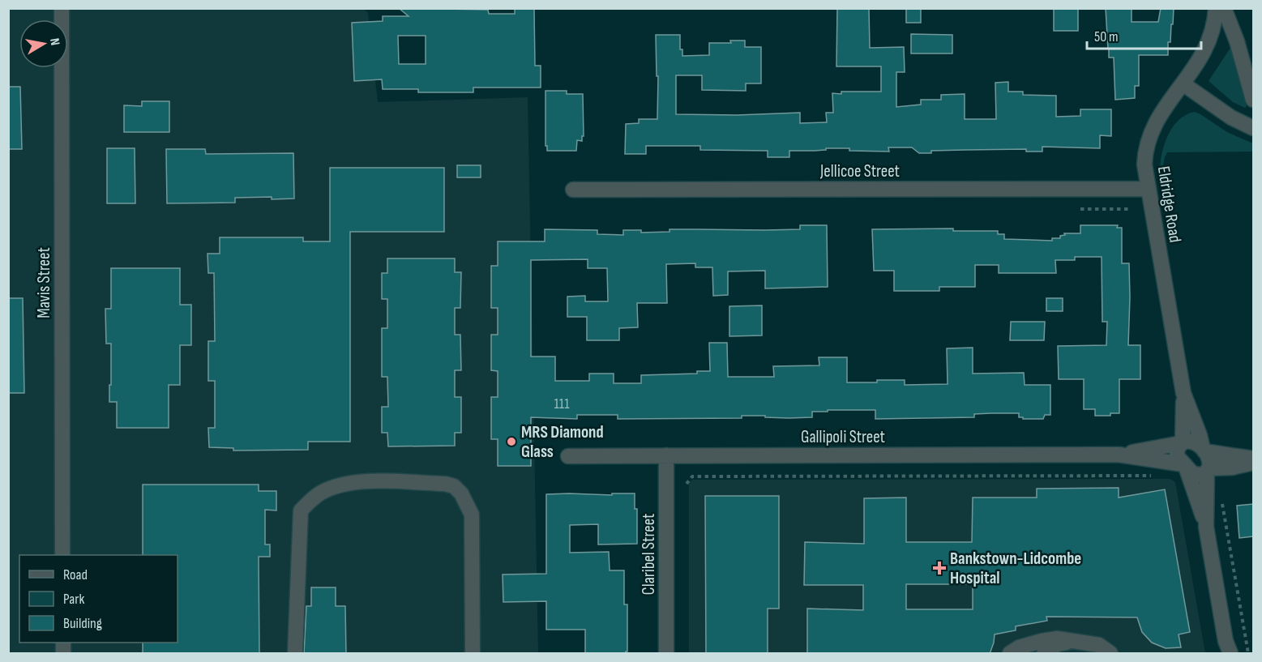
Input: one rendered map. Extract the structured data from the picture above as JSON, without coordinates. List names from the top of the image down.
{
  "streets": {
    "street": [
      "Jellicoe Street",
      "Eldridge Road",
      "Mavis Street",
      "Gallipoli Street",
      "Claribel Street"
    ]
  },
  "crossings": [
    ["Jellicoe Street", "Eldridge Road"],
    ["Eldridge Road", "Gallipoli Street"],
    ["Gallipoli Street", "Claribel Street"]
  ],
  "places": {
    "other": ["MRS Diamond Glass"],
    "health": ["Bankstown-Lidcombe Hospital"]
  },
  "house_numbers": ["111"],
  "legend": ["Road", "Park", "Building"],
  "scale_bar": "50 m",
  "north": "right"
}
